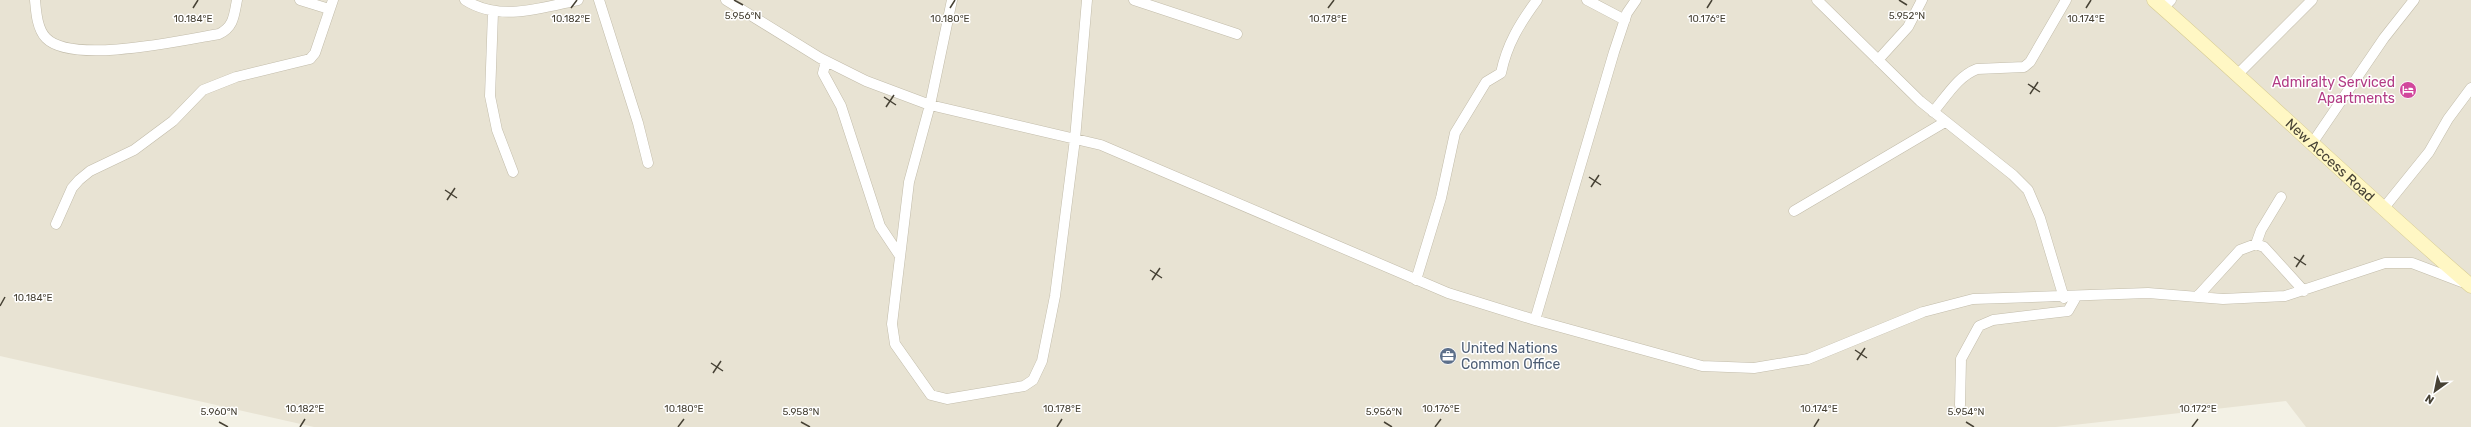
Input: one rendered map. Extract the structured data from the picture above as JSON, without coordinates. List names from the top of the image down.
{
  "streets": {
    "main road": ["New Access Road"]
  },
  "places": {
    "hotel": ["Admiralty Serviced Apartments"],
    "office": ["United Nations Common Office"]
  },
  "north": "bottom left",
  "coordinates": [
    "5.956°N",
    "5.952°N",
    "10.178°E",
    "10.176°E",
    "10.184°E",
    "10.182°E",
    "10.180°E",
    "10.174°E",
    "10.172°E",
    "5.960°N",
    "5.958°N",
    "5.954°N"
  ]
}
